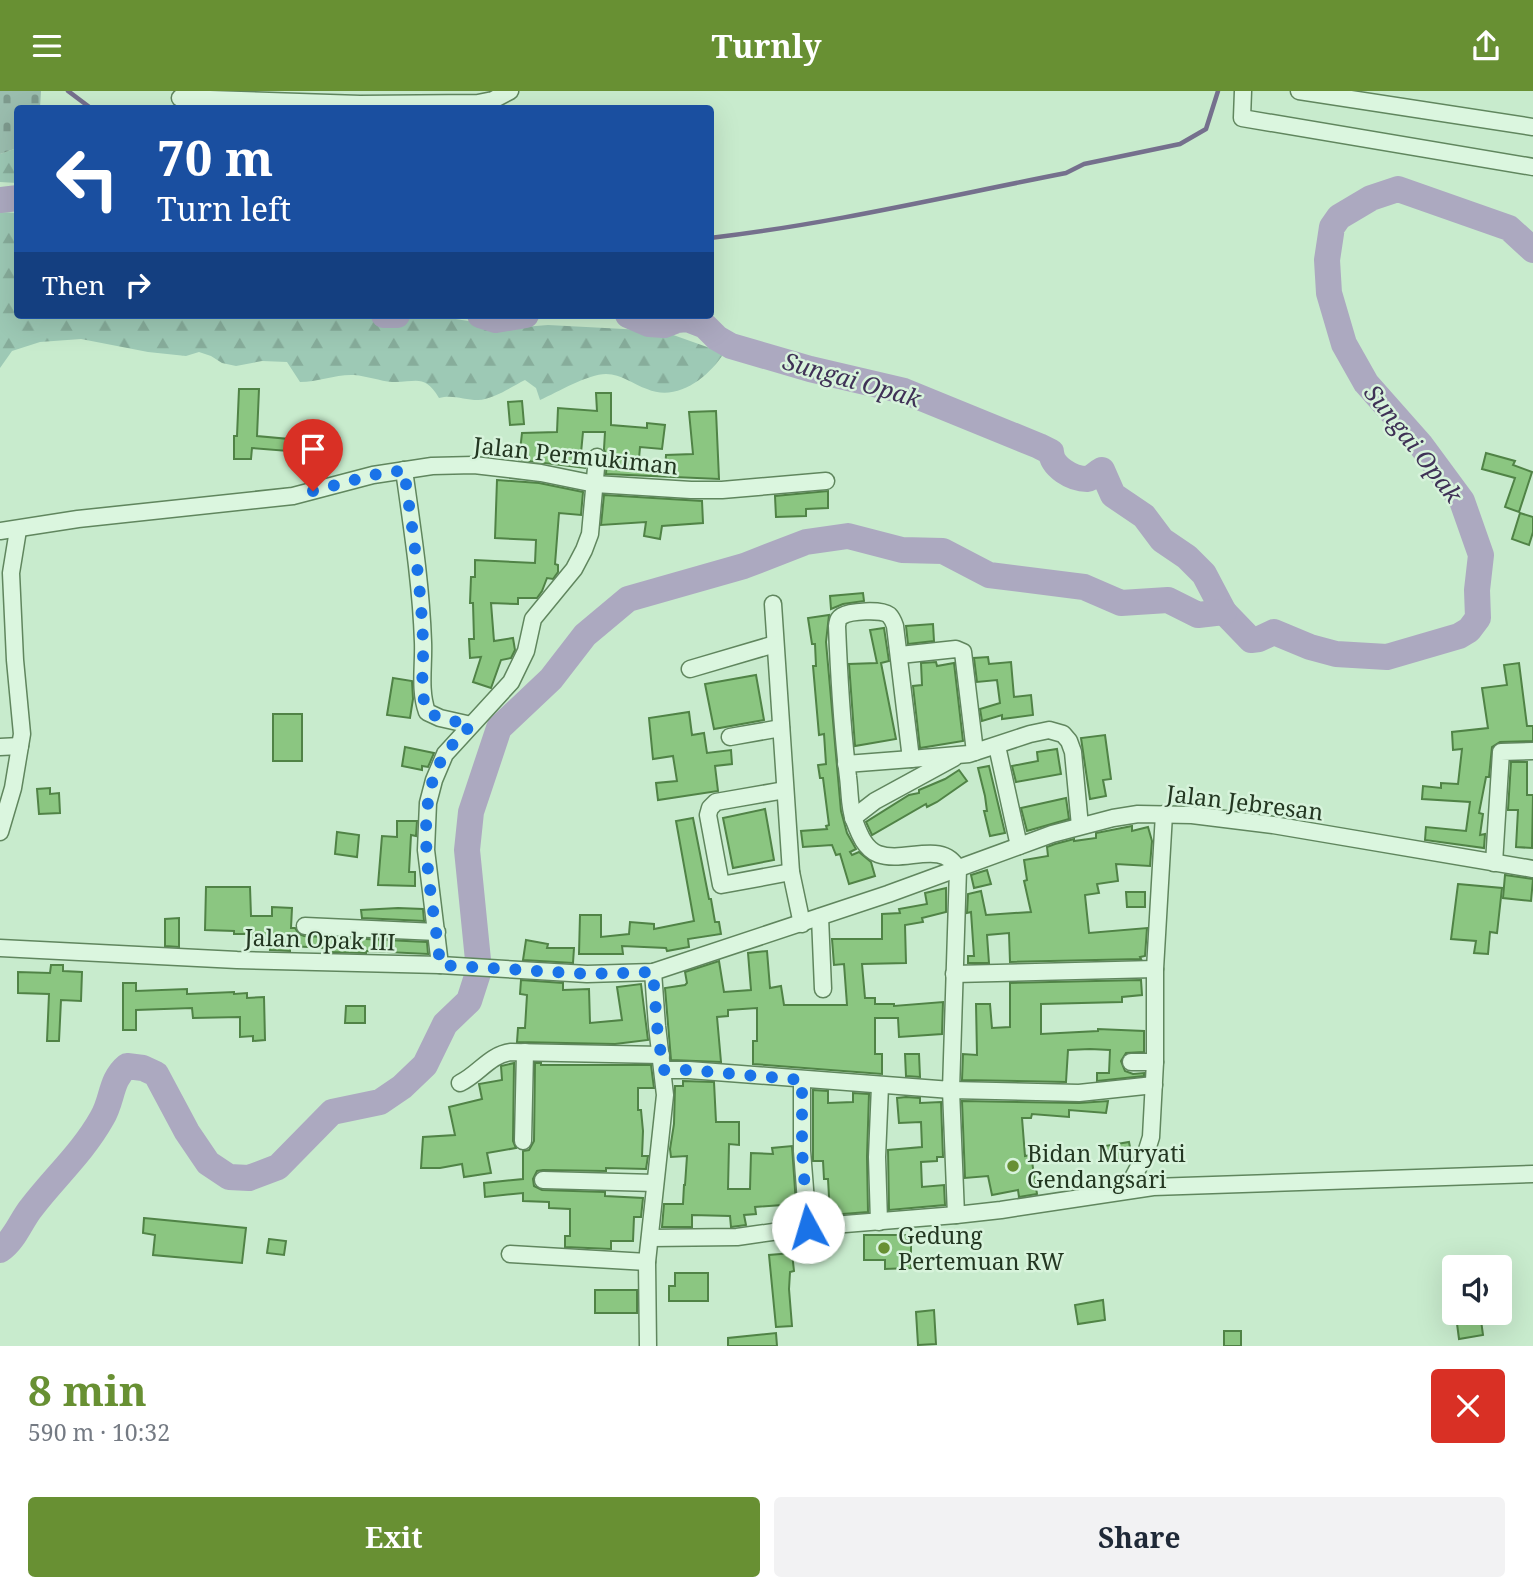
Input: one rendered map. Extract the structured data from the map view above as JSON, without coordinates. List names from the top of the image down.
{
  "streets": {
    "street": ["Jalan Permukiman", "Jalan Jebresan", "Jalan Opak III"]
  },
  "crossings": [
    ["Jalan Jebresan", "Jalan Opak III"]
  ],
  "water": ["Sungai Opak"],
  "places": ["Bidan Muryati Gendangsari", "Gedung Pertemuan RW"],
  "page": {
    "header": "Turnly",
    "turn": ["70 m", "Turn left"],
    "then": "Then",
    "heading": ["8 min", "590 m · 10:32"],
    "buttons": ["Exit", "Share"]
  }
}
